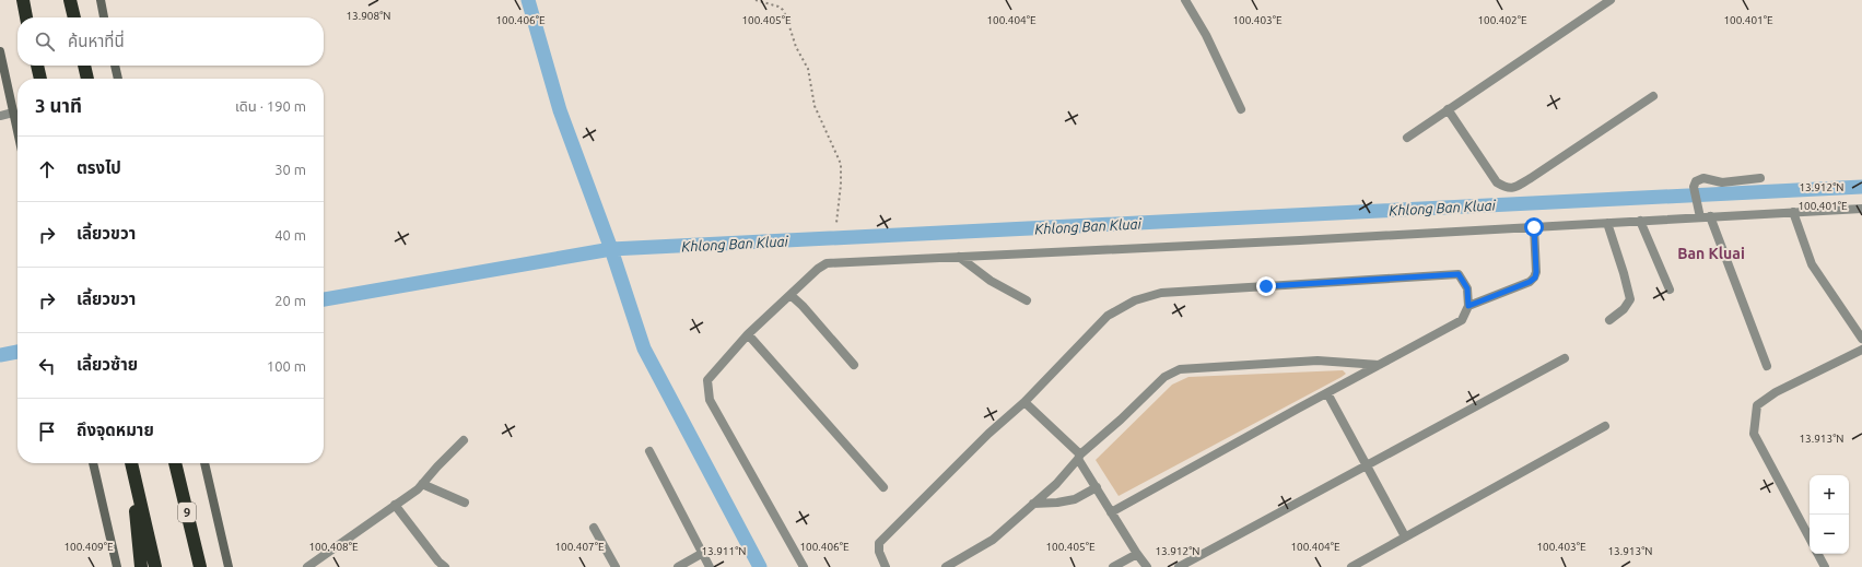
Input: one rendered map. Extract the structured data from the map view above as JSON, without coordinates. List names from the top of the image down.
{
  "streets": {
    "highway": ["9"]
  },
  "districts": ["Ban Kluai"],
  "water": ["Khlong Ban Kluai"],
  "page": {
    "search": "ค้นหาที่นี่",
    "heading": ["3 นาที", "เดิน · 190 m"],
    "list": [
      ["ตรงไป", "30 m"],
      ["เลี้ยวขวา", "40 m"],
      ["เลี้ยวขวา", "20 m"],
      ["เลี้ยวซ้าย", "100 m"],
      "ถึงจุดหมาย"
    ],
    "map_buttons": ["+", "−"]
  },
  "coordinates": [
    "13.908°N",
    "100.406°E",
    "100.405°E",
    "100.404°E",
    "100.403°E",
    "100.402°E",
    "100.401°E",
    "13.912°N",
    "13.913°N",
    "100.409°E",
    "100.408°E",
    "100.407°E",
    "13.911°N"
  ]
}
